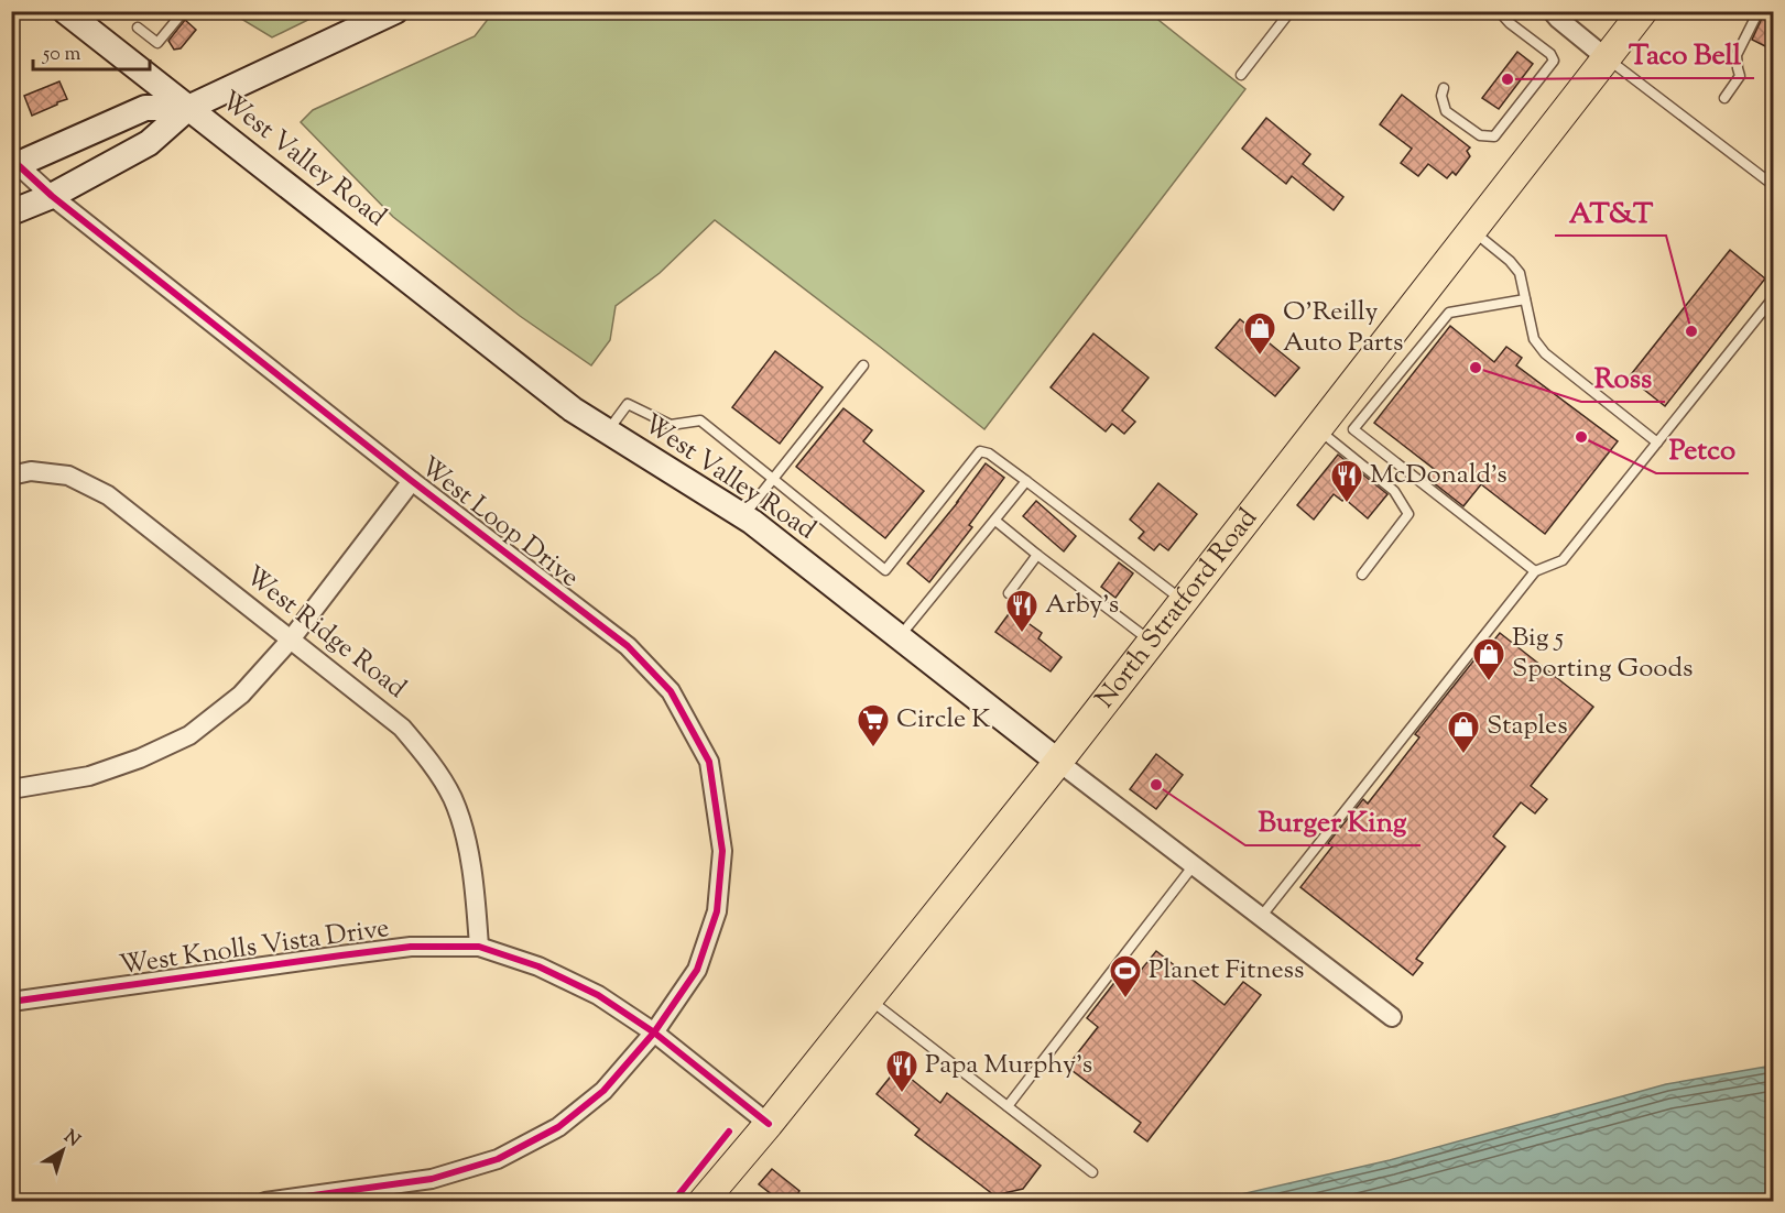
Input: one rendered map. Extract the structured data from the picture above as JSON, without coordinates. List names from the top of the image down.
{
  "streets": {
    "main road": ["West Valley Road", "North Stratford Road"],
    "street": ["West Loop Drive", "West Ridge Road", "West Knolls Vista Drive"]
  },
  "crossings": [
    ["West Valley Road", "North Stratford Road"],
    ["West Loop Drive", "West Knolls Vista Drive"],
    ["North Stratford Road", "West Knolls Vista Drive"],
    ["West Ridge Road", "West Knolls Vista Drive"]
  ],
  "places": {
    "other": [
      "Taco Bell",
      "AT&T",
      "Ross",
      "Petco",
      "Burger King"
    ],
    "shop": ["O'Reilly Auto Parts", "Big 5 Sporting Goods", "Staples"],
    "restaurant": ["McDonald's", "Arby's", "Papa Murphy's"],
    "supermarket": ["Circle K"],
    "sports": ["Planet Fitness"]
  },
  "scale_bar": "50 m",
  "north": "top right"
}
